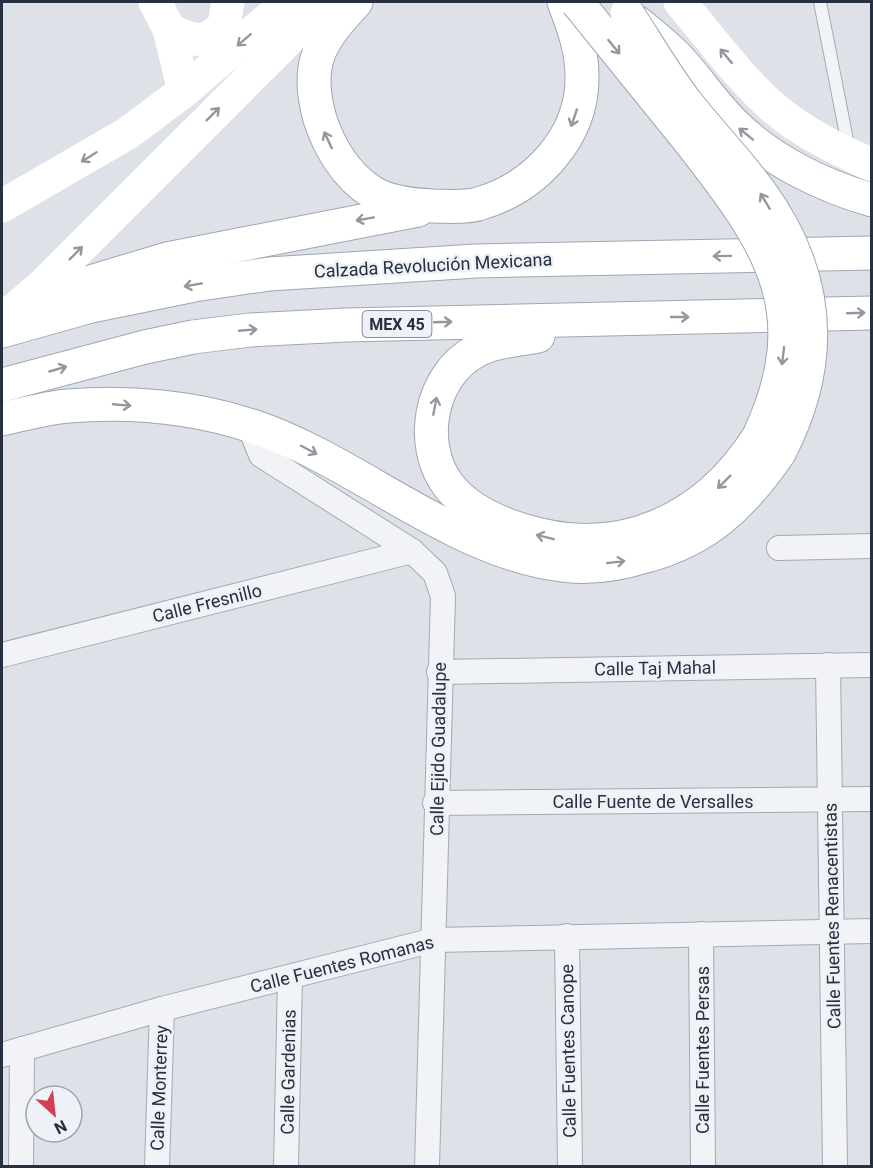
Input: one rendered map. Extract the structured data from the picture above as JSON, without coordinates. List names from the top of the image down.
{
  "streets": {
    "main road": ["Calzada Revolución Mexicana", "MEX 45"],
    "street": [
      "Calle Fresnillo",
      "Calle Taj Mahal",
      "Calle Ejido Guadalupe",
      "Calle Fuente de Versalles",
      "Calle Fuentes Renacentistas",
      "Calle Fuentes Romanas",
      "Calle Fuentes Persas",
      "Calle Fuentes Canope",
      "Calle Gardenias",
      "Calle Monterrey"
    ]
  },
  "crossings": [
    ["Calle Fresnillo", "Calle Ejido Guadalupe"],
    ["Calle Taj Mahal", "Calle Ejido Guadalupe"],
    ["Calle Taj Mahal", "Calle Fuentes Renacentistas"],
    ["Calle Ejido Guadalupe", "Calle Fuente de Versalles"],
    ["Calle Ejido Guadalupe", "Calle Fuentes Romanas"],
    ["Calle Fuente de Versalles", "Calle Fuentes Renacentistas"],
    ["Calle Fuentes Renacentistas", "Calle Fuentes Romanas"],
    ["Calle Fuentes Romanas", "Calle Fuentes Persas"],
    ["Calle Fuentes Romanas", "Calle Fuentes Canope"],
    ["Calle Fuentes Romanas", "Calle Gardenias"],
    ["Calle Fuentes Romanas", "Calle Monterrey"]
  ],
  "north": "bottom right"
}
